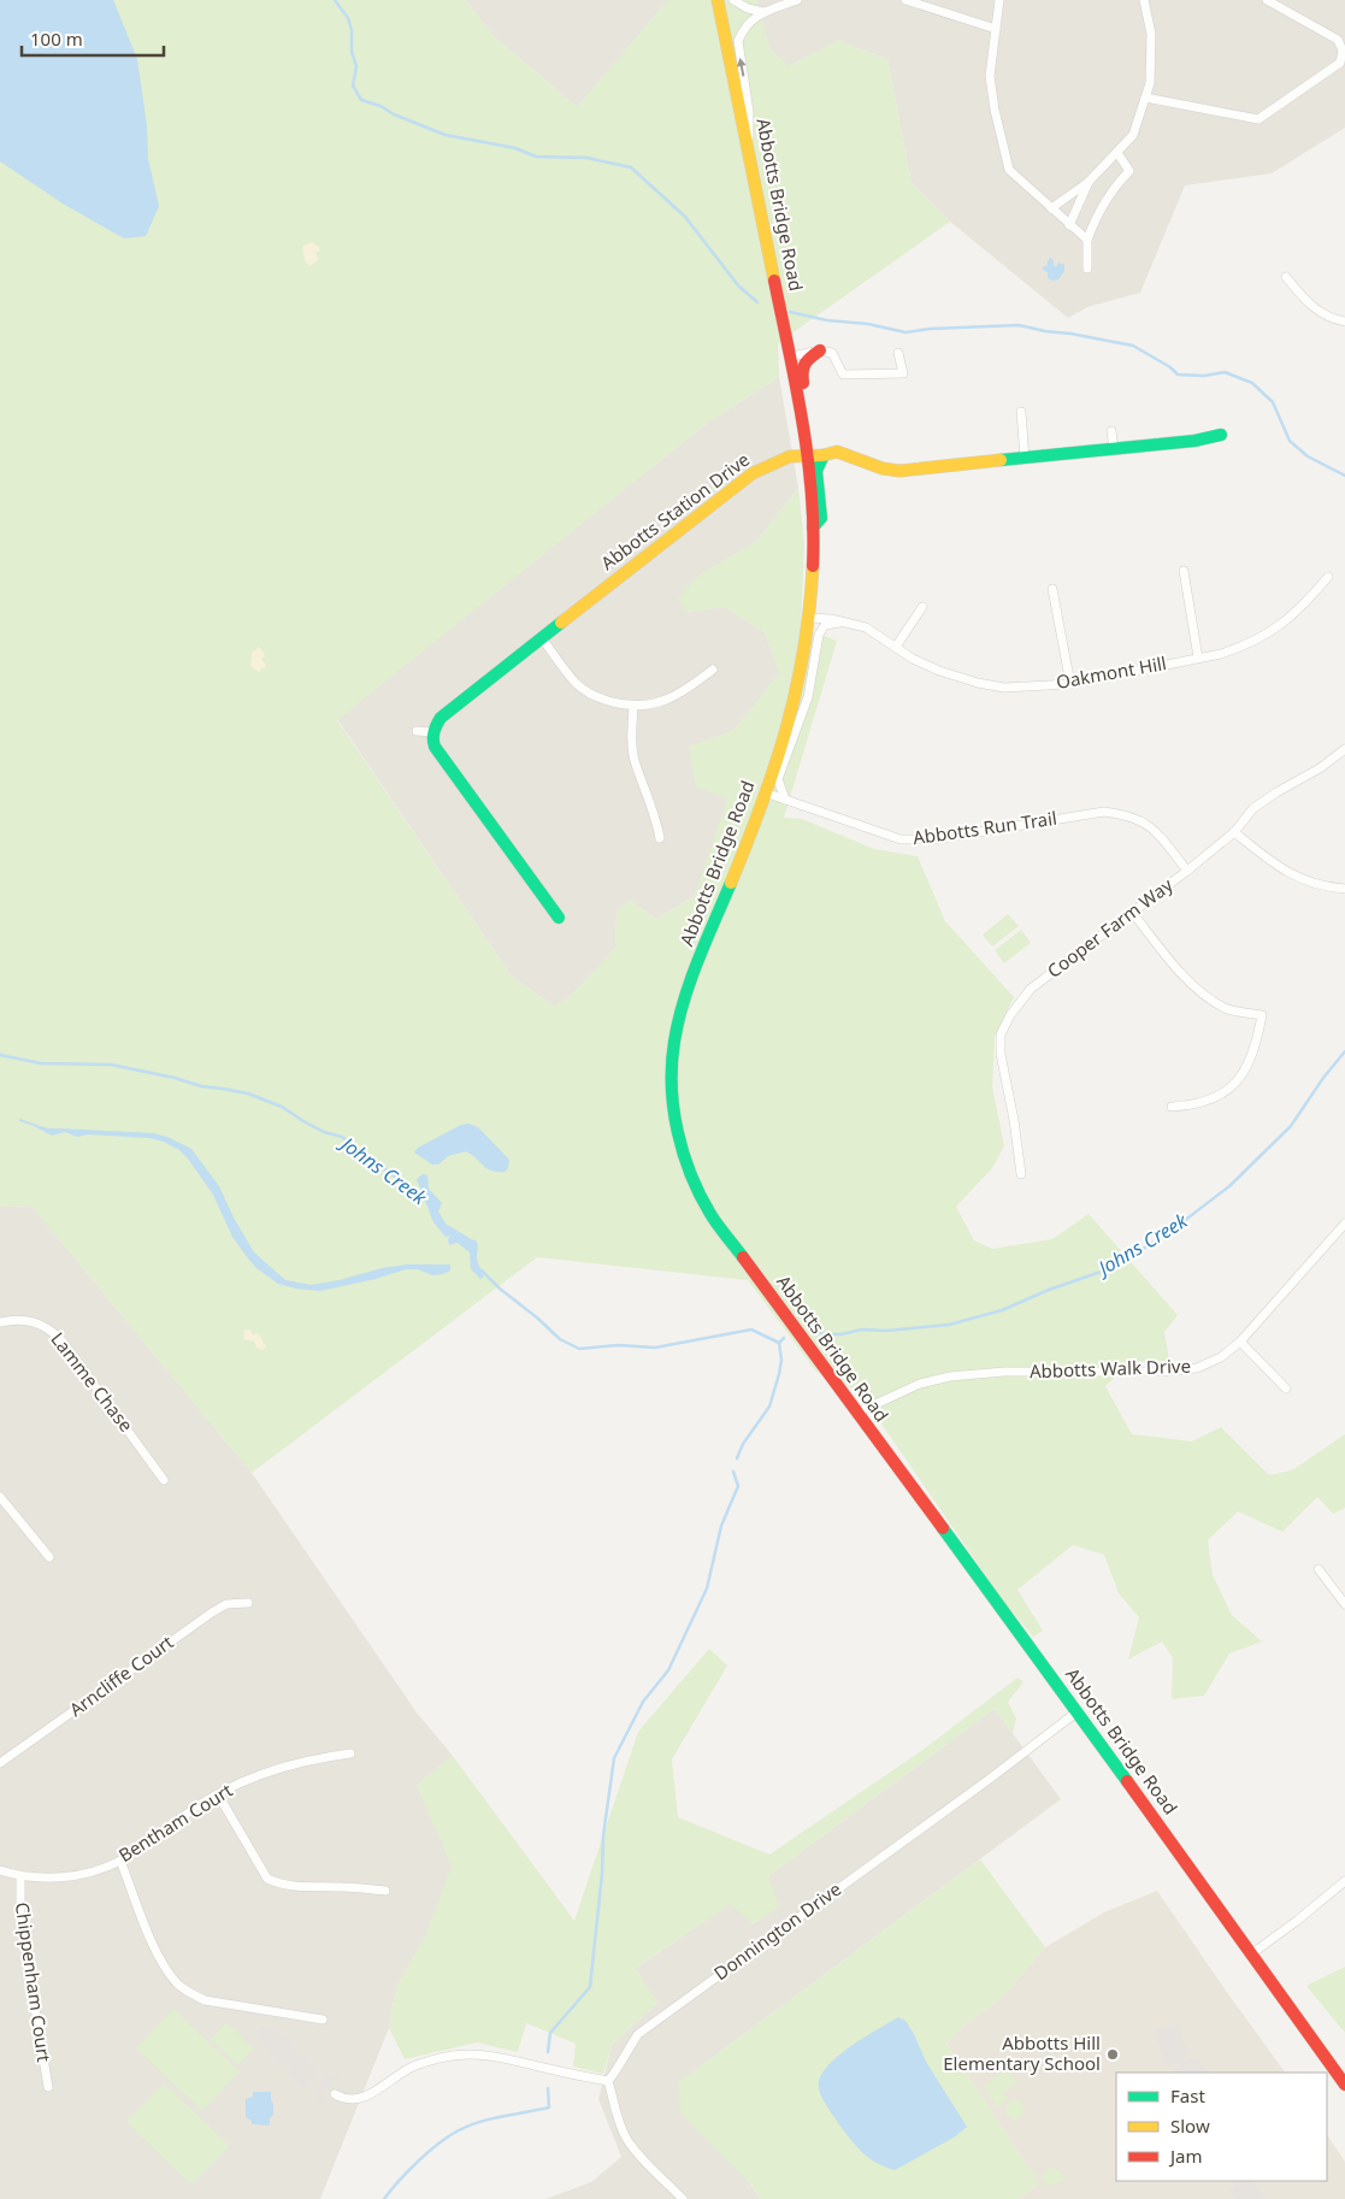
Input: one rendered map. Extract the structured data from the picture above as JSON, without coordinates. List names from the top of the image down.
{
  "streets": {
    "main road": ["Abbotts Bridge Road", "Abbotts Station Drive"],
    "street": [
      "Oakmont Hill",
      "Abbotts Run Trail",
      "Cooper Farm Way",
      "Abbotts Walk Drive",
      "Lamme Chase",
      "Arncliffe Court",
      "Bentham Court",
      "Donnington Drive",
      "Chippenham Court"
    ]
  },
  "crossings": [
    ["Abbotts Bridge Road", "Abbotts Station Drive"],
    ["Abbotts Bridge Road", "Oakmont Hill"],
    ["Abbotts Bridge Road", "Abbotts Run Trail"],
    ["Abbotts Bridge Road", "Abbotts Walk Drive"],
    ["Abbotts Bridge Road", "Donnington Drive"],
    ["Abbotts Run Trail", "Cooper Farm Way"],
    ["Bentham Court", "Chippenham Court"]
  ],
  "water": ["Johns Creek"],
  "places": ["Abbotts Hill Elementary School"],
  "legend": ["Fast", "Slow", "Jam"],
  "scale_bar": "100 m"
}
